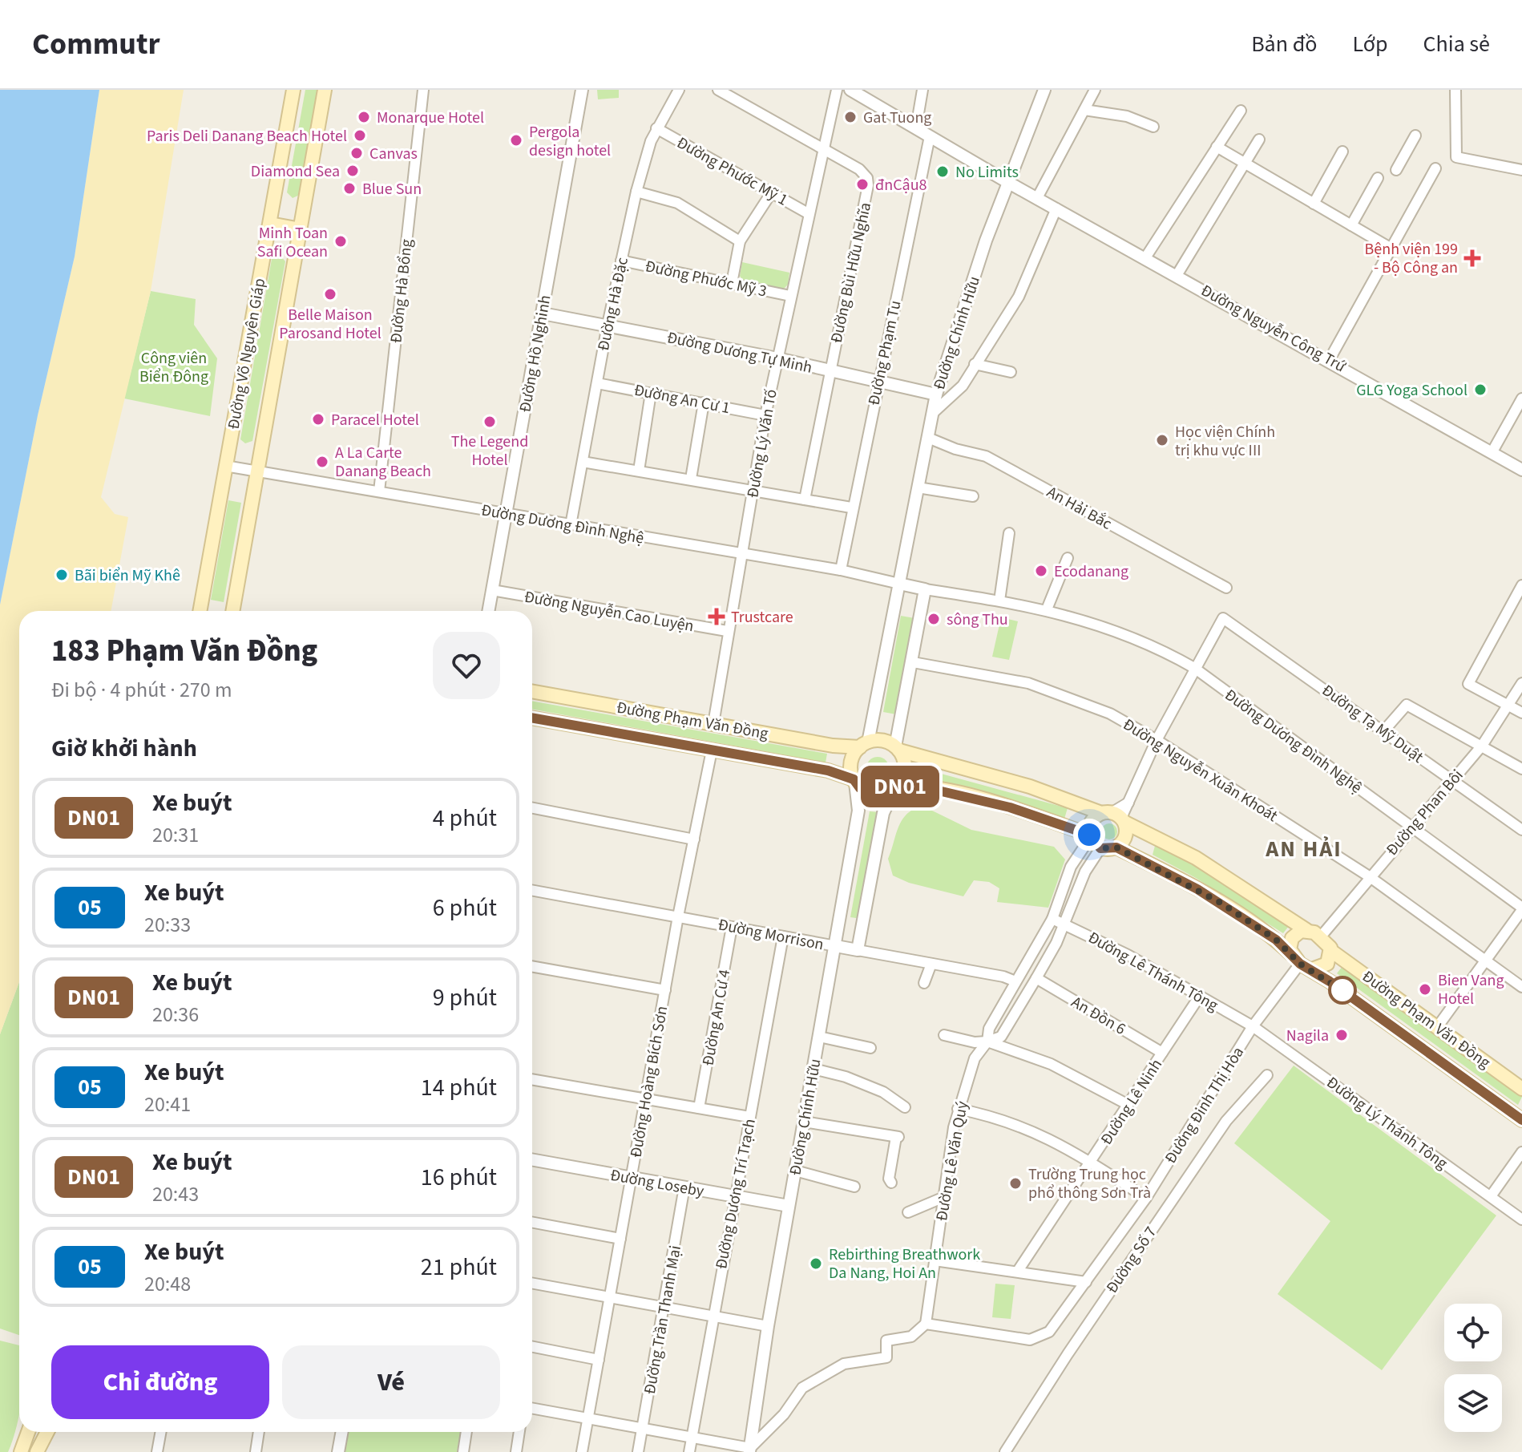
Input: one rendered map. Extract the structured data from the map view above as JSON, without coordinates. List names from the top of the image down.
{
  "streets": {
    "main road": ["Đường Võ Nguyên Giáp", "Đường Phạm Văn Đồng"],
    "street": [
      "Đường Phước Mỹ 1",
      "Đường Bùi Hữu Nghĩa",
      "Đường Phước Mỹ 3",
      "Đường Hà Bổng",
      "Đường Hà Đặc",
      "Đường Nguyễn Công Trứ",
      "Đường Chính Hữu",
      "Đường Dương Tự Minh",
      "Đường Phạm Tu",
      "Đường Hồ Nghinh",
      "Đường An Cư 1",
      "Đường Lý Văn Tố",
      "An Hải Bắc",
      "Đường Dương Đình Nghệ",
      "Đường Nguyễn Cao Luyện",
      "Đường Tạ Mỹ Duật",
      "Đường Nguyễn Xuân Khoát",
      "Đường Phan Bôi",
      "Đường Morrison",
      "Đường Lê Thánh Tông",
      "An Đồn 6",
      "Đường An Cư 4",
      "Đường Hoàng Bích Sơn",
      "Đường Lê Ninh",
      "Đường Đinh Thị Hòa",
      "Đường Lý Thánh Tông",
      "Đường Lê Văn Quý",
      "Đường Loseby",
      "Đường Dương Trí Trạch",
      "Đường Số 7",
      "Đường Trần Thanh Mại"
    ]
  },
  "crossings": [
    ["Đường Phước Mỹ 1", "Đường Hà Đặc"],
    ["Đường Phước Mỹ 1", "Đường Lý Văn Tố"],
    ["Đường Bùi Hữu Nghĩa", "Đường Dương Tự Minh"],
    ["Đường Bùi Hữu Nghĩa", "Đường Lý Văn Tố"],
    ["Đường Phước Mỹ 3", "Đường Hà Đặc"],
    ["Đường Phước Mỹ 3", "Đường Lý Văn Tố"],
    ["Đường Hà Bổng", "Đường Dương Đình Nghệ"],
    ["Đường Hà Đặc", "Đường Dương Tự Minh"],
    ["Đường Hà Đặc", "Đường An Cư 1"],
    ["Đường Hà Đặc", "Đường Dương Đình Nghệ"],
    ["Đường Nguyễn Công Trứ", "Đường Chính Hữu"],
    ["Đường Nguyễn Công Trứ", "Đường Phạm Tu"],
    ["Đường Chính Hữu", "Đường Dương Tự Minh"],
    ["Đường Chính Hữu", "An Hải Bắc"],
    ["Đường Chính Hữu", "Đường Dương Đình Nghệ"],
    ["Đường Chính Hữu", "Đường Phạm Văn Đồng"],
    ["Đường Chính Hữu", "Đường Morrison"],
    ["Đường Chính Hữu", "Đường Loseby"],
    ["Đường Dương Tự Minh", "Đường Phạm Tu"],
    ["Đường Dương Tự Minh", "Đường Hồ Nghinh"],
    ["Đường Dương Tự Minh", "Đường Lý Văn Tố"],
    ["Đường Phạm Tu", "Đường Dương Đình Nghệ"],
    ["Đường Võ Nguyên Giáp", "Đường Dương Đình Nghệ"],
    ["Đường Hồ Nghinh", "Đường Dương Đình Nghệ"],
    ["Đường Hồ Nghinh", "Đường Nguyễn Cao Luyện"],
    ["Đường An Cư 1", "Đường Lý Văn Tố"],
    ["Đường Lý Văn Tố", "Đường Dương Đình Nghệ"],
    ["Đường Lý Văn Tố", "Đường Nguyễn Cao Luyện"],
    ["Đường Lý Văn Tố", "Đường Phạm Văn Đồng"],
    ["Đường Dương Đình Nghệ", "Đường Tạ Mỹ Duật"],
    ["Đường Dương Đình Nghệ", "Đường Phan Bôi"],
    ["Đường Phạm Văn Đồng", "Đường Phan Bôi"],
    ["Đường Phạm Văn Đồng", "Đường Hoàng Bích Sơn"],
    ["Đường Phạm Văn Đồng", "Đường Đinh Thị Hòa"],
    ["Đường Phạm Văn Đồng", "Đường Lê Văn Quý"],
    ["Đường Tạ Mỹ Duật", "Đường Phan Bôi"],
    ["Đường Nguyễn Xuân Khoát", "Đường Phan Bôi"],
    ["Đường Morrison", "Đường An Cư 4"],
    ["Đường Morrison", "Đường Hoàng Bích Sơn"],
    ["Đường Morrison", "Đường Lê Văn Quý"],
    ["Đường Morrison", "Đường Dương Trí Trạch"],
    ["Đường Lê Thánh Tông", "Đường Lê Ninh"],
    ["Đường Lê Thánh Tông", "Đường Đinh Thị Hòa"],
    ["Đường Lê Thánh Tông", "Đường Lý Thánh Tông"],
    ["Đường Lê Thánh Tông", "Đường Lê Văn Quý"],
    ["An Đồn 6", "Đường Lê Ninh"],
    ["An Đồn 6", "Đường Lê Văn Quý"],
    ["Đường Hoàng Bích Sơn", "Đường Loseby"],
    ["Đường Đinh Thị Hòa", "Đường Lý Thánh Tông"],
    ["Đường Đinh Thị Hòa", "Đường Lê Văn Quý"],
    ["Đường Loseby", "Đường Dương Trí Trạch"],
    ["Đường Loseby", "Đường Trần Thanh Mại"]
  ],
  "districts": ["AN HẢI"],
  "parks": ["Công viên Biển Đông"],
  "places": {
    "other": [
      "Monarque Hotel",
      "Gat Tuong",
      "Paris Deli Danang Beach Hotel",
      "Pergola design hotel",
      "Canvas",
      "Diamond Sea",
      "No Limits",
      "đnCậu8",
      "Blue Sun",
      "Minh Toan Safi Ocean",
      "Belle Maison Parosand Hotel",
      "GLG Yoga School",
      "Paracel Hotel",
      "The Legend Hotel",
      "Học viện Chính trị khu vực III",
      "A La Carte Danang Beach",
      "Ecodanang",
      "Bãi biển Mỹ Khê",
      "sông Thu",
      "Bien Vang Hotel",
      "Nagila",
      "Trường Trung học phổ thông Sơn Trà",
      "Rebirthing Breathwork Da Nang, Hoi An"
    ],
    "health": ["Bệnh viện 199 - Bộ Công an", "Trustcare"]
  },
  "lines": ["bus line DN01"],
  "page": {
    "header": "Commutr",
    "nav": ["Bản đồ", "Lớp", "Chia sẻ"],
    "on_map": "DN01",
    "heading": [
      ["183 Phạm Văn Đồng", "Đi bộ · 4 phút · 270 m"],
      "Giờ khởi hành"
    ],
    "list": [
      {
        "mark": "DN01",
        "name": "Xe buýt",
        "note": "20:31",
        "value": "4 phút"
      },
      {
        "mark": "05",
        "name": "Xe buýt",
        "note": "20:33",
        "value": "6 phút"
      },
      {
        "mark": "DN01",
        "name": "Xe buýt",
        "note": "20:36",
        "value": "9 phút"
      },
      {
        "mark": "05",
        "name": "Xe buýt",
        "note": "20:41",
        "value": "14 phút"
      },
      {
        "mark": "DN01",
        "name": "Xe buýt",
        "note": "20:43",
        "value": "16 phút"
      },
      {
        "mark": "05",
        "name": "Xe buýt",
        "note": "20:48",
        "value": "21 phút"
      }
    ],
    "buttons": ["Chỉ đường", "Vé"]
  }
}
